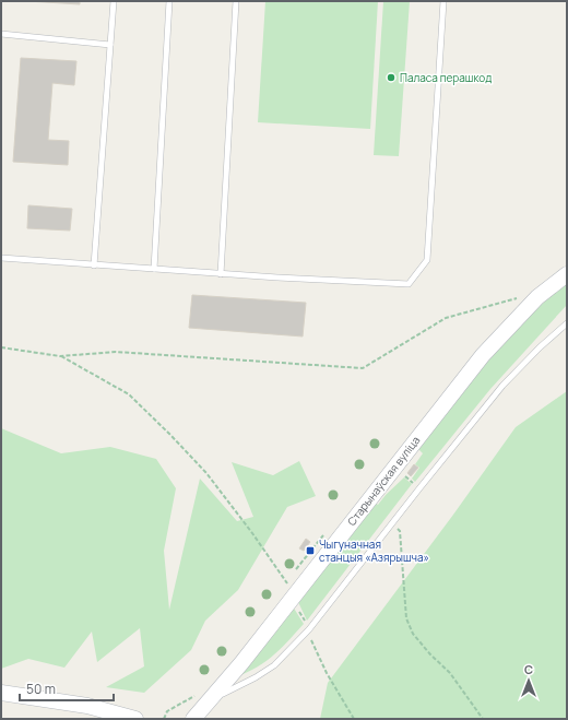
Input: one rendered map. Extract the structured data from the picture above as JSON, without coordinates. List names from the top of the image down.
{
  "streets": {
    "main road": ["Старынаўская вуліца"]
  },
  "places": {
    "other": ["Паласа перашкод"],
    "transit": ["Чыгуначная станцыя «Азярышча»"]
  },
  "scale_bar": "50 m",
  "north": "top"
}
